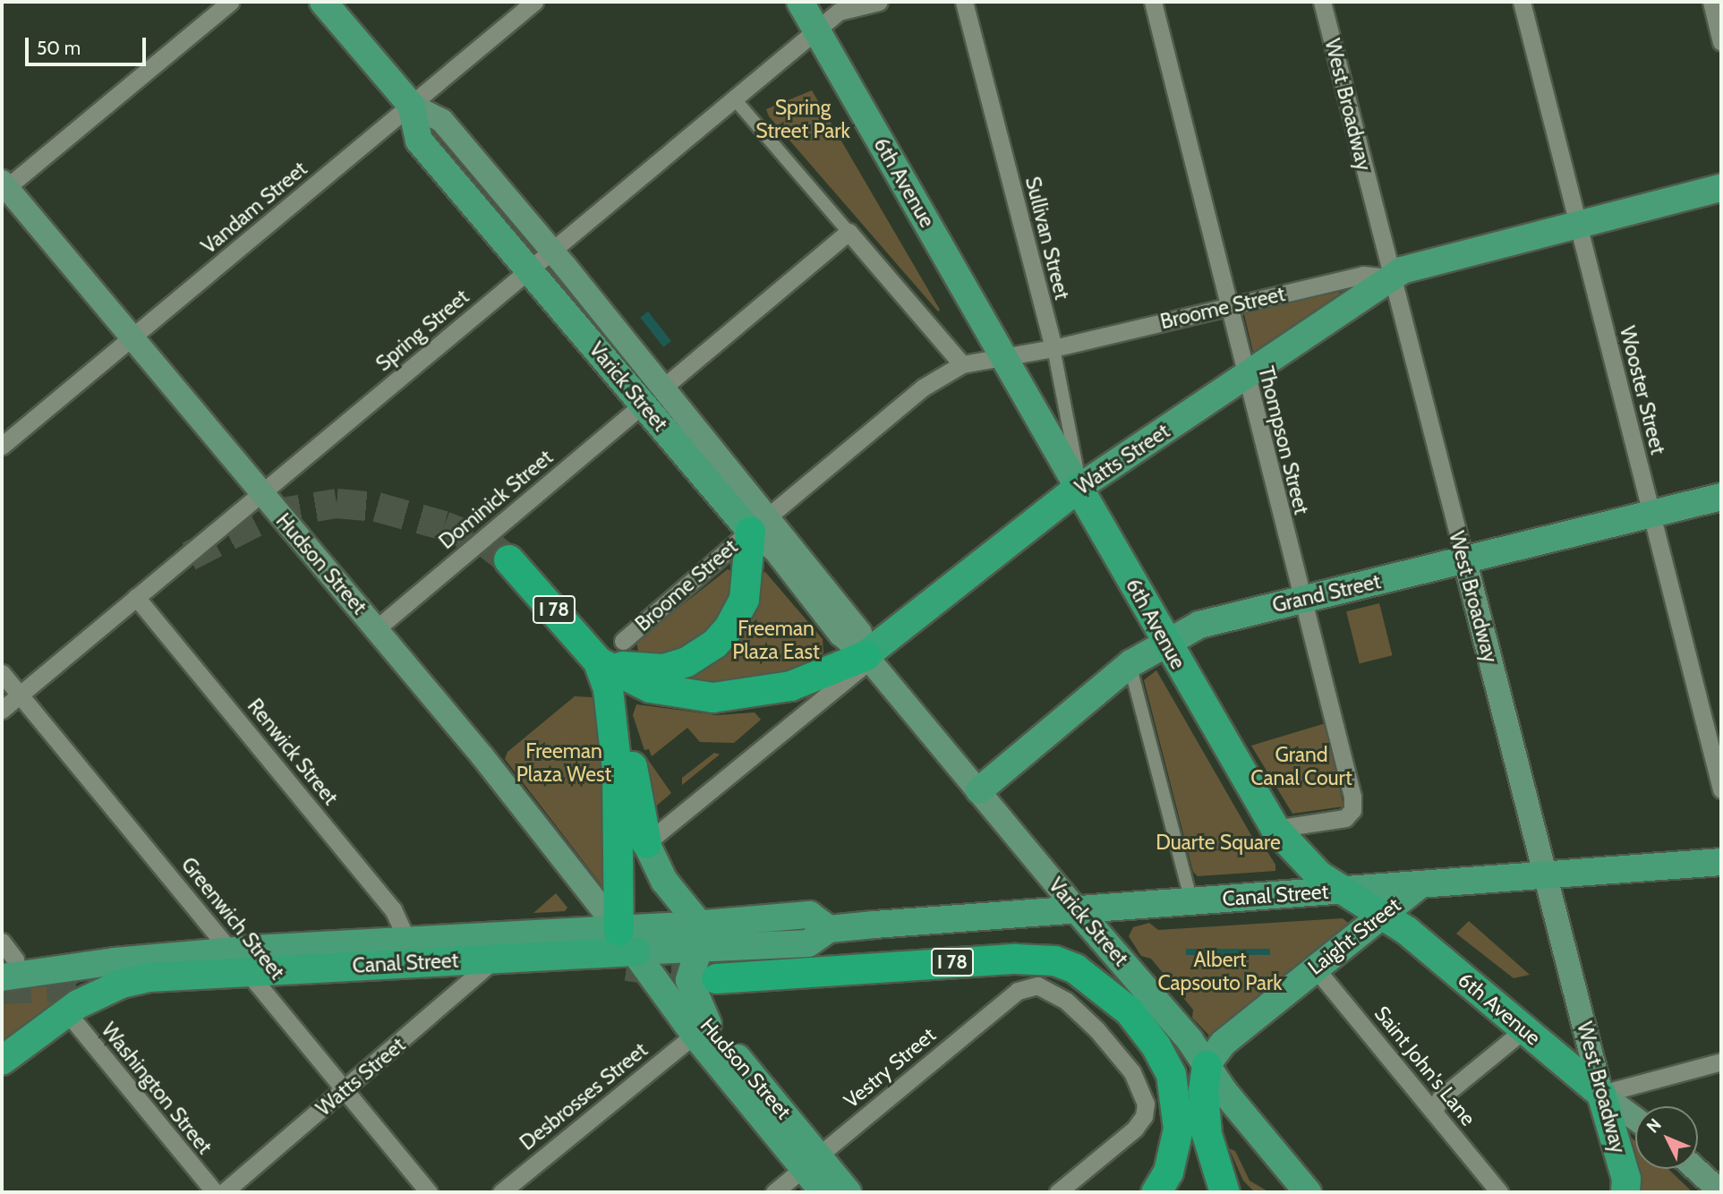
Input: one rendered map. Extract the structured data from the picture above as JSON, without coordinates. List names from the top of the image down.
{
  "streets": {
    "highway": [
      "West Broadway",
      "6th Avenue",
      "Watts Street",
      "I 78",
      "Canal Street"
    ],
    "main road": [
      "Broome Street",
      "Varick Street",
      "Hudson Street",
      "Grand Street",
      "Laight Street"
    ],
    "street": [
      "Vandam Street",
      "Sullivan Street",
      "Spring Street",
      "Wooster Street",
      "Thompson Street",
      "Dominick Street",
      "Renwick Street",
      "Greenwich Street",
      "Saint John's Lane",
      "Vestry Street",
      "Washington Street",
      "Desbrosses Street"
    ]
  },
  "crossings": [
    ["West Broadway", "6th Avenue"],
    ["West Broadway", "Broome Street"],
    ["West Broadway", "Watts Street"],
    ["West Broadway", "Grand Street"],
    ["West Broadway", "Canal Street"],
    ["6th Avenue", "Sullivan Street"],
    ["6th Avenue", "Broome Street"],
    ["6th Avenue", "Spring Street"],
    ["6th Avenue", "Thompson Street"],
    ["6th Avenue", "Watts Street"],
    ["6th Avenue", "Grand Street"],
    ["6th Avenue", "Canal Street"],
    ["6th Avenue", "Laight Street"],
    ["Vandam Street", "Varick Street"],
    ["Vandam Street", "Hudson Street"],
    ["Sullivan Street", "Broome Street"],
    ["Sullivan Street", "Watts Street"],
    ["Broome Street", "Varick Street"],
    ["Broome Street", "Wooster Street"],
    ["Broome Street", "Thompson Street"],
    ["Broome Street", "Watts Street"],
    ["Spring Street", "Varick Street"],
    ["Spring Street", "Hudson Street"],
    ["Spring Street", "Renwick Street"],
    ["Spring Street", "Greenwich Street"],
    ["Varick Street", "Watts Street"],
    ["Varick Street", "Dominick Street"],
    ["Varick Street", "Grand Street"],
    ["Varick Street", "Canal Street"],
    ["Varick Street", "Laight Street"],
    ["Wooster Street", "Grand Street"],
    ["Thompson Street", "Watts Street"],
    ["Thompson Street", "Grand Street"],
    ["Watts Street", "Canal Street"],
    ["Watts Street", "Greenwich Street"],
    ["Dominick Street", "Hudson Street"],
    ["Hudson Street", "Canal Street"],
    ["Hudson Street", "Vestry Street"],
    ["Hudson Street", "Desbrosses Street"],
    ["Renwick Street", "Canal Street"],
    ["Canal Street", "Greenwich Street"],
    ["Canal Street", "Laight Street"],
    ["Canal Street", "Washington Street"],
    ["Laight Street", "Saint John's Lane"]
  ],
  "parks": [
    "Spring Street Park",
    "Freeman Plaza East",
    "Freeman Plaza West",
    "Grand Canal Court",
    "Duarte Square",
    "Albert Capsouto Park"
  ],
  "scale_bar": "50 m",
  "north": "top left"
}
